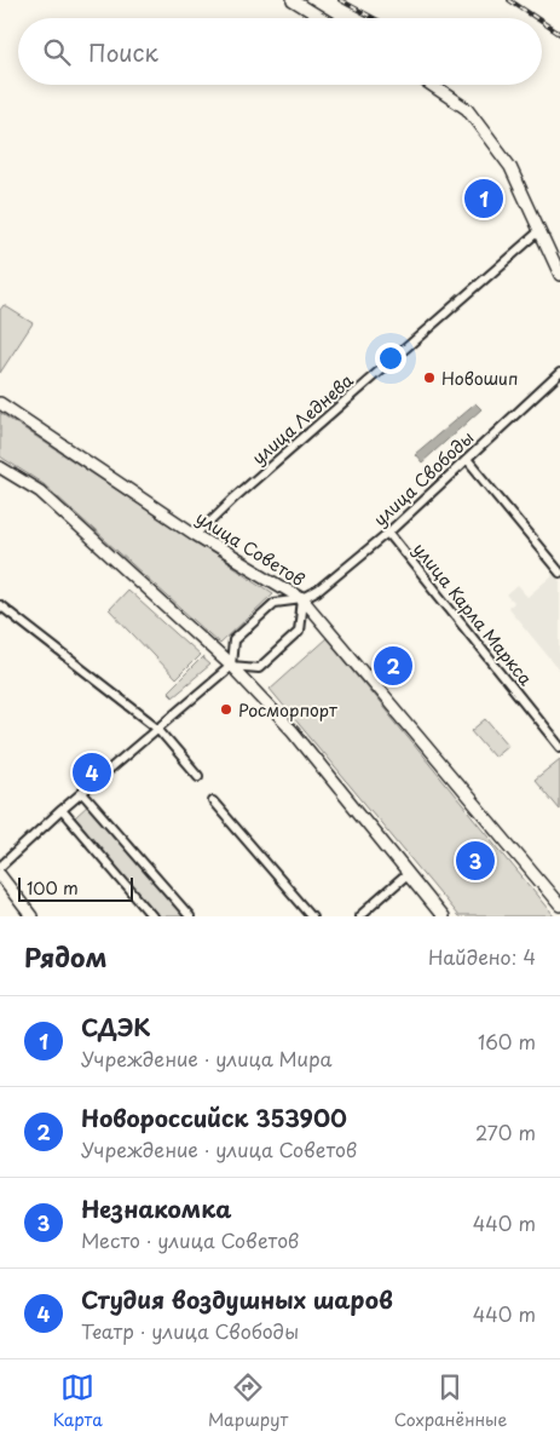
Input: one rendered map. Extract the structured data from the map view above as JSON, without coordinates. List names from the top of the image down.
{
  "streets": {
    "street": [
      "улица Леднева",
      "улица Свободы",
      "улица Советов",
      "улица Карла Маркса"
    ]
  },
  "crossings": [
    ["улица Леднева", "улица Советов"],
    ["улица Свободы", "улица Советов"],
    ["улица Свободы", "улица Карла Маркса"]
  ],
  "places": ["Новошип", "Росморпорт"],
  "scale_bar": "100 m",
  "page": {
    "search": "Поиск",
    "pins": [
      "1",
      "2",
      "4",
      "3"
    ],
    "scale": "100 m",
    "heading": ["Рядом", "Найдено: 4"],
    "list": [
      {
        "mark": "1",
        "name": "СДЭК",
        "note": "Учреждение · улица Мира",
        "value": "160 m"
      },
      {
        "mark": "2",
        "name": "Новороссийск 353900",
        "note": "Учреждение · улица Советов",
        "value": "270 m"
      },
      {
        "mark": "3",
        "name": "Незнакомка",
        "note": "Место · улица Советов",
        "value": "440 m"
      },
      {
        "mark": "4",
        "name": "Студия воздушных шаров",
        "note": "Театр · улица Свободы",
        "value": "440 m"
      }
    ],
    "nav": ["Карта", "Маршрут", "Сохранённые"]
  }
}
